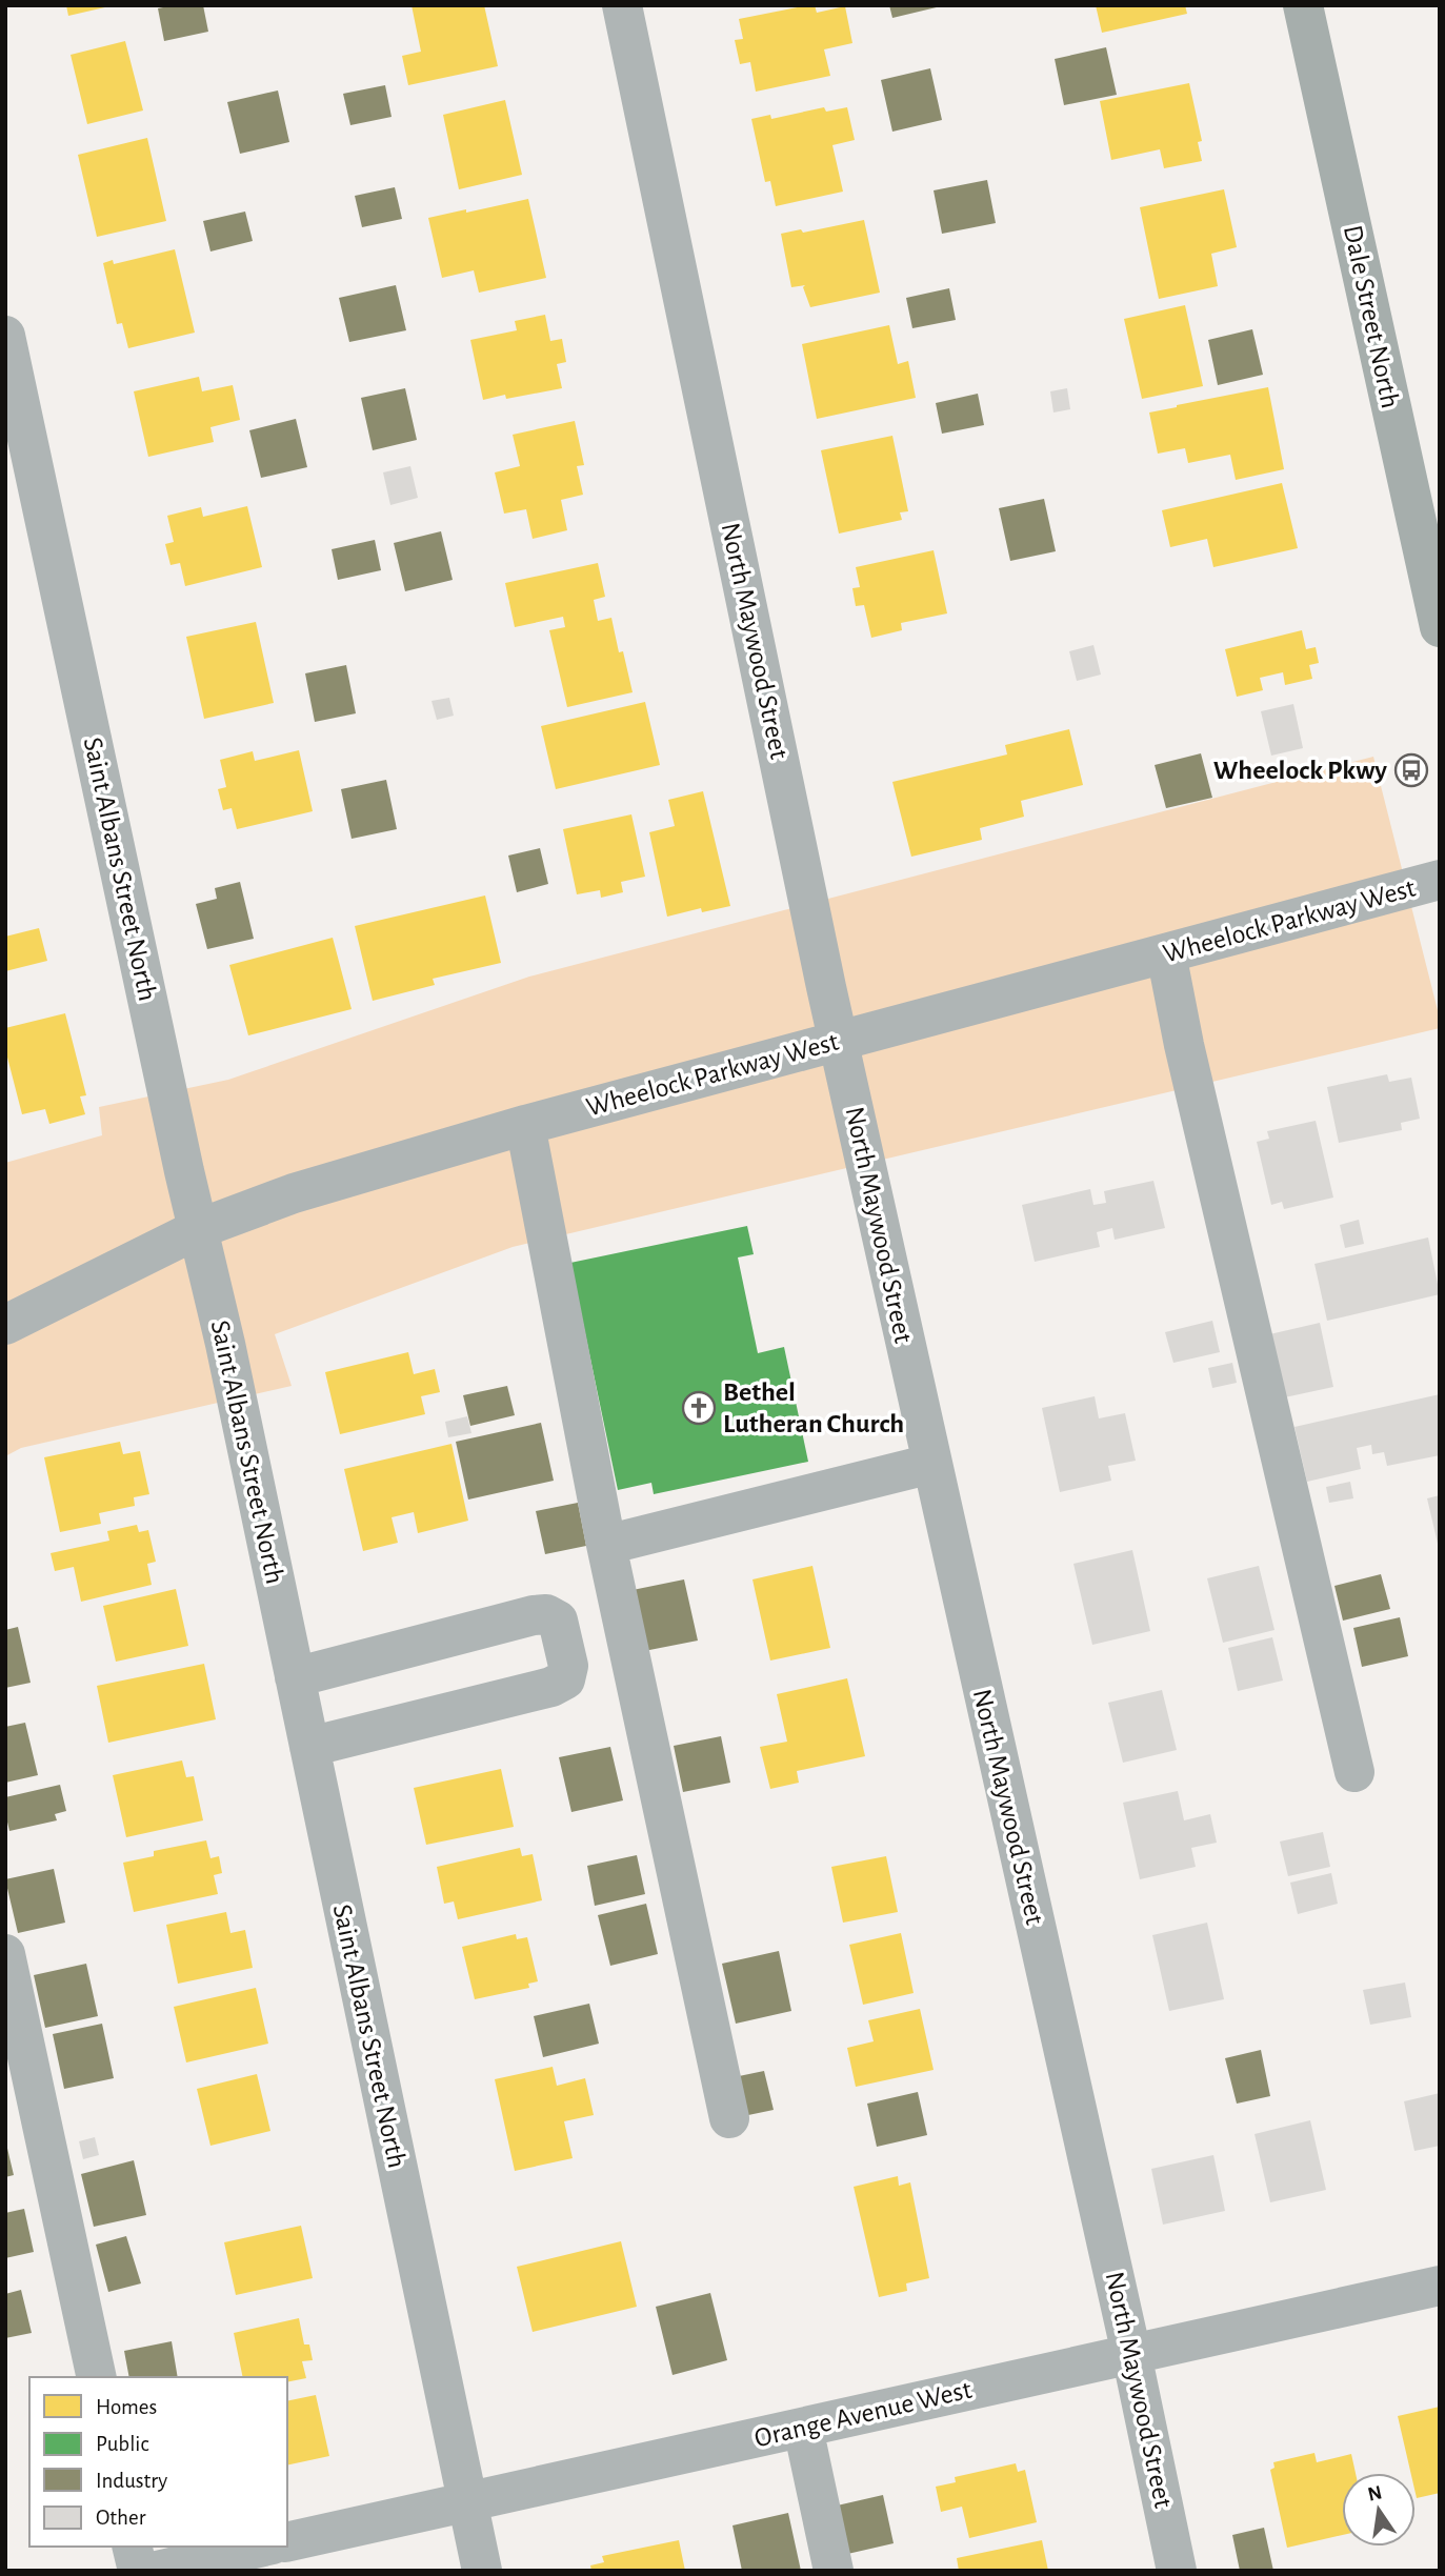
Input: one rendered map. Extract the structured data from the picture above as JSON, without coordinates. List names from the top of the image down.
{
  "streets": {
    "main road": ["Dale Street North"],
    "street": [
      "North Maywood Street",
      "Saint Albans Street North",
      "Wheelock Parkway West",
      "Orange Avenue West"
    ]
  },
  "crossings": [
    ["North Maywood Street", "Wheelock Parkway West"],
    ["North Maywood Street", "Orange Avenue West"],
    ["Saint Albans Street North", "Wheelock Parkway West"],
    ["Saint Albans Street North", "Orange Avenue West"]
  ],
  "places": {
    "bus stop": ["Wheelock Pkwy"],
    "church": ["Bethel Lutheran Church"]
  },
  "legend": [
    "Homes",
    "Public",
    "Industry",
    "Other"
  ],
  "north": "top"
}
